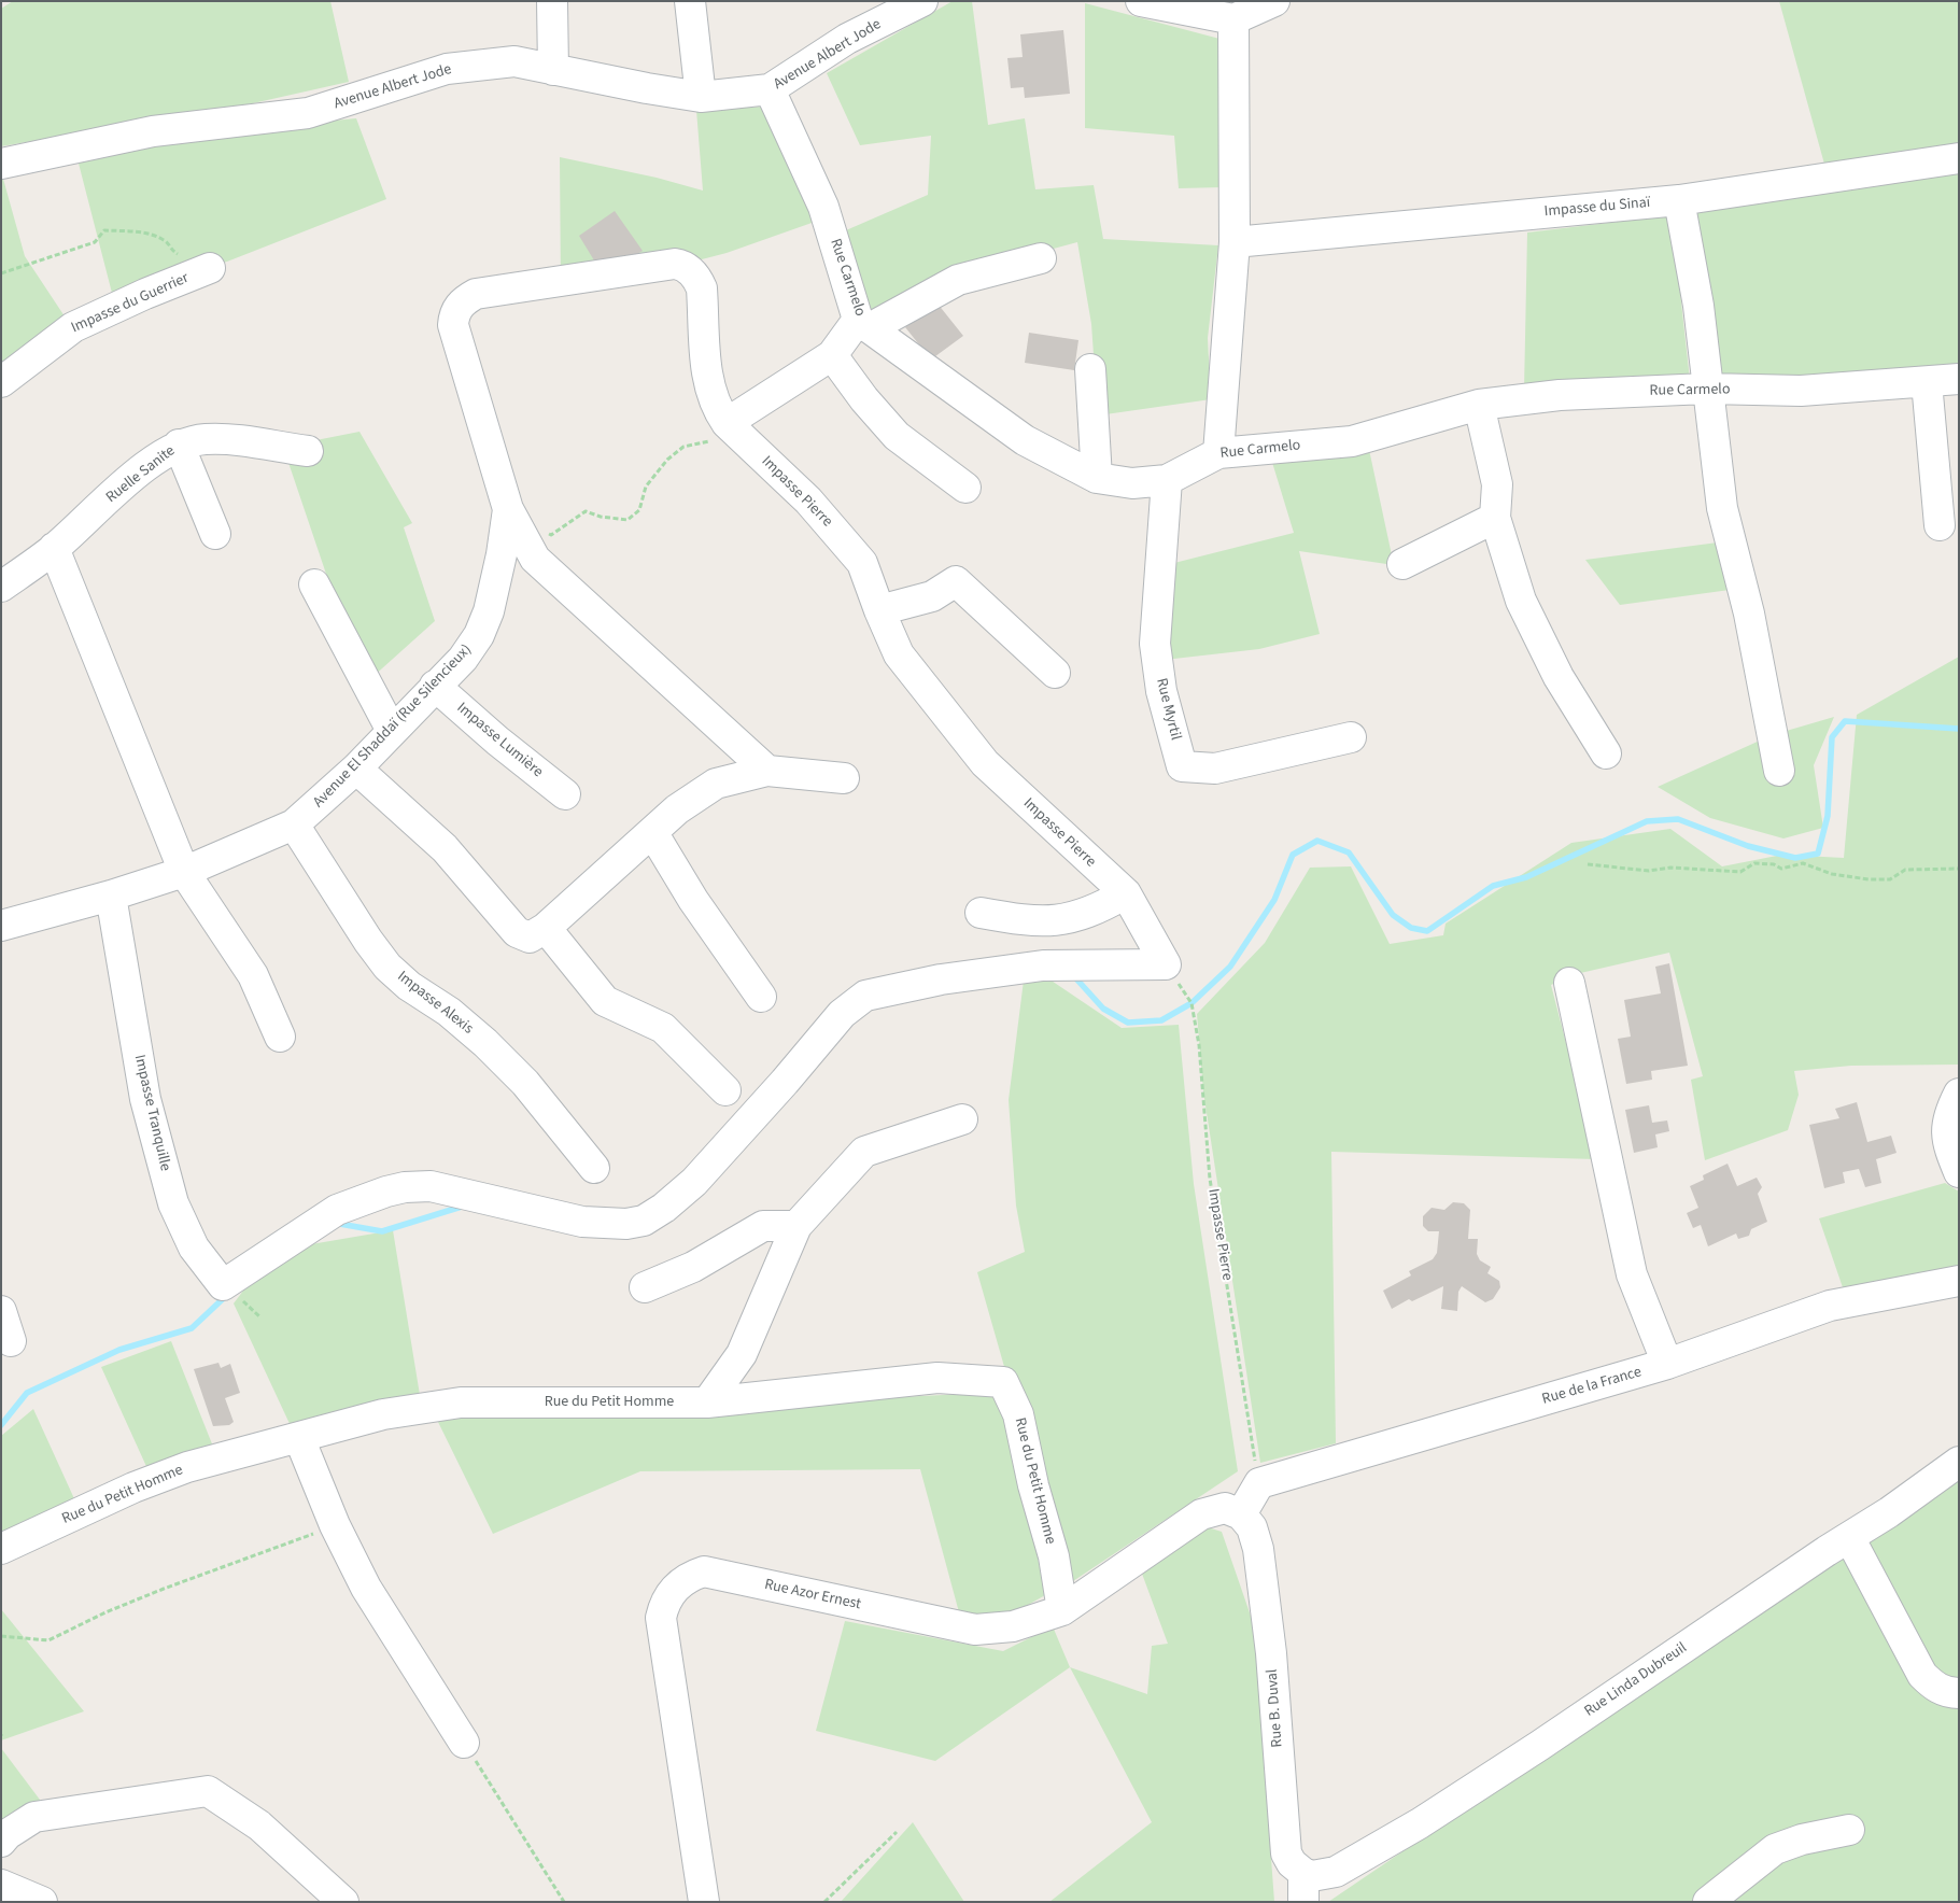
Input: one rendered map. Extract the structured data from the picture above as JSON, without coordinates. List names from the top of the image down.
{
  "streets": {
    "street": [
      "Avenue Albert Jode",
      "Impasse du Sinaï",
      "Rue Carmelo",
      "Impasse du Guerrier",
      "Ruelle Sanite",
      "Impasse Pierre",
      "Rue Myrtil",
      "Avenue El Shaddaï (Rue Silencieux)",
      "Impasse Lumière",
      "Impasse Alexis",
      "Impasse Tranquille",
      "Rue de la France",
      "Rue du Petit Homme",
      "Rue Azor Ernest",
      "Rue Linda Dubreuil",
      "Rue B. Duval"
    ]
  },
  "crossings": [
    ["Avenue Albert Jode", "Rue Carmelo"],
    ["Rue Carmelo", "Rue Myrtil"],
    ["Impasse Pierre", "Avenue El Shaddaï (Rue Silencieux)"],
    ["Impasse Pierre", "Impasse Tranquille"],
    ["Impasse Pierre", "Rue de la France"],
    ["Avenue El Shaddaï (Rue Silencieux)", "Impasse Lumière"],
    ["Avenue El Shaddaï (Rue Silencieux)", "Impasse Alexis"],
    ["Avenue El Shaddaï (Rue Silencieux)", "Impasse Tranquille"],
    ["Rue du Petit Homme", "Rue Azor Ernest"],
    ["Rue Azor Ernest", "Rue B. Duval"],
    ["Rue Linda Dubreuil", "Rue B. Duval"]
  ]
}
